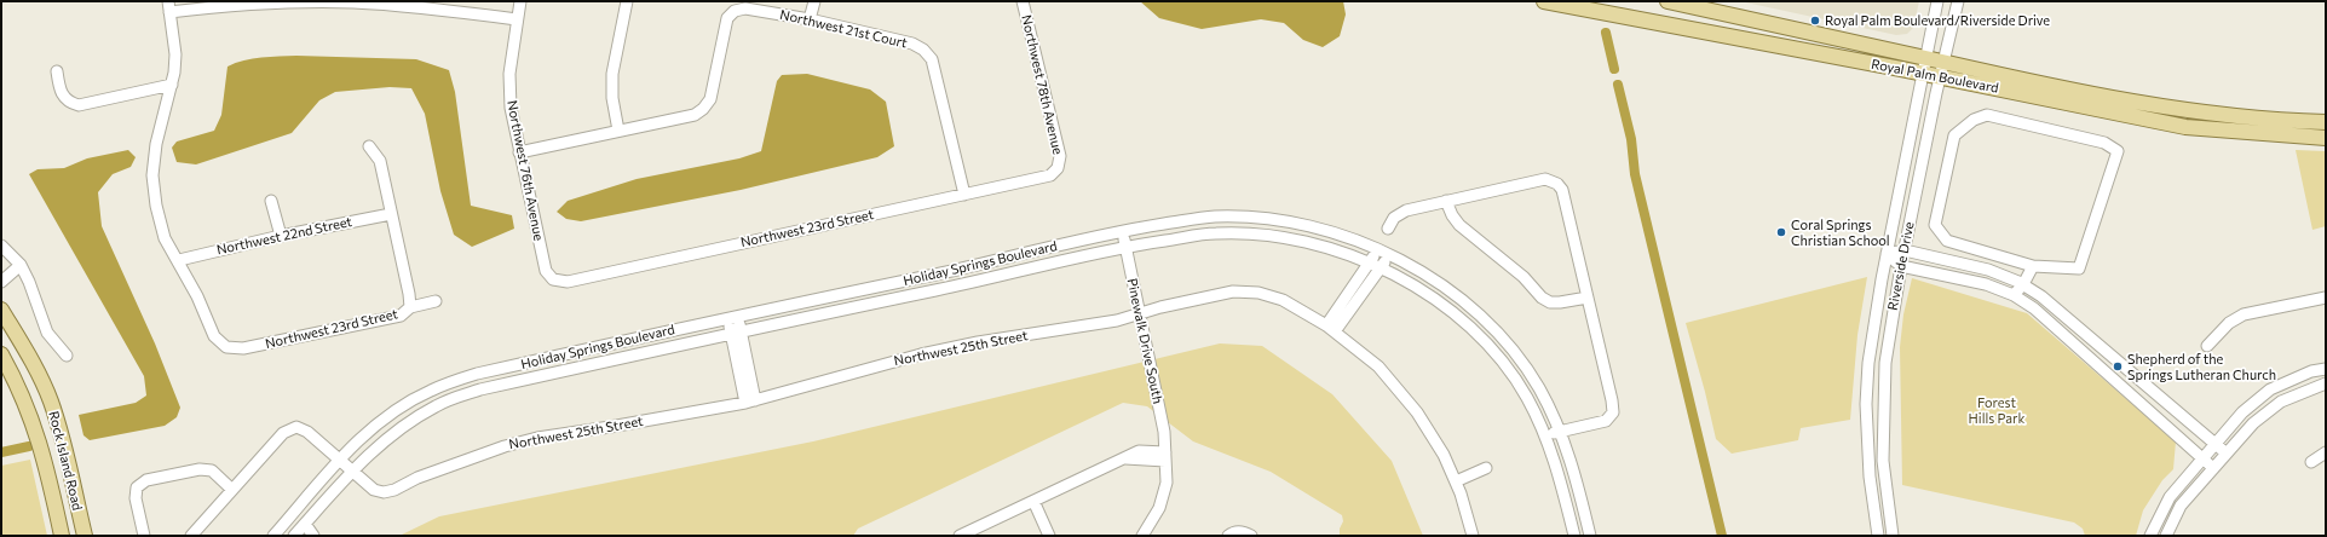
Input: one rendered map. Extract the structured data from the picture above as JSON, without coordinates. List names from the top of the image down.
{
  "streets": {
    "main road": ["Royal Palm Boulevard", "Rock Island Road"],
    "street": [
      "Northwest 21st Court",
      "Northwest 78th Avenue",
      "Northwest 76th Avenue",
      "Northwest 23rd Street",
      "Northwest 22nd Street",
      "Holiday Springs Boulevard",
      "Riverside Drive",
      "Pinewalk Drive South",
      "Northwest 25th Street"
    ]
  },
  "crossings": [
    ["Northwest 21st Court", "Northwest 23rd Street"],
    ["Royal Palm Boulevard", "Riverside Drive"],
    ["Northwest 78th Avenue", "Northwest 23rd Street"],
    ["Northwest 76th Avenue", "Northwest 23rd Street"],
    ["Northwest 23rd Street", "Northwest 22nd Street"],
    ["Holiday Springs Boulevard", "Pinewalk Drive South"],
    ["Holiday Springs Boulevard", "Northwest 25th Street"],
    ["Pinewalk Drive South", "Northwest 25th Street"]
  ],
  "parks": ["Forest Hills Park"],
  "places": ["Royal Palm Boulevard/Riverside Drive", "Coral Springs Christian School", "Shepherd of the Springs Lutheran Church"]
}
